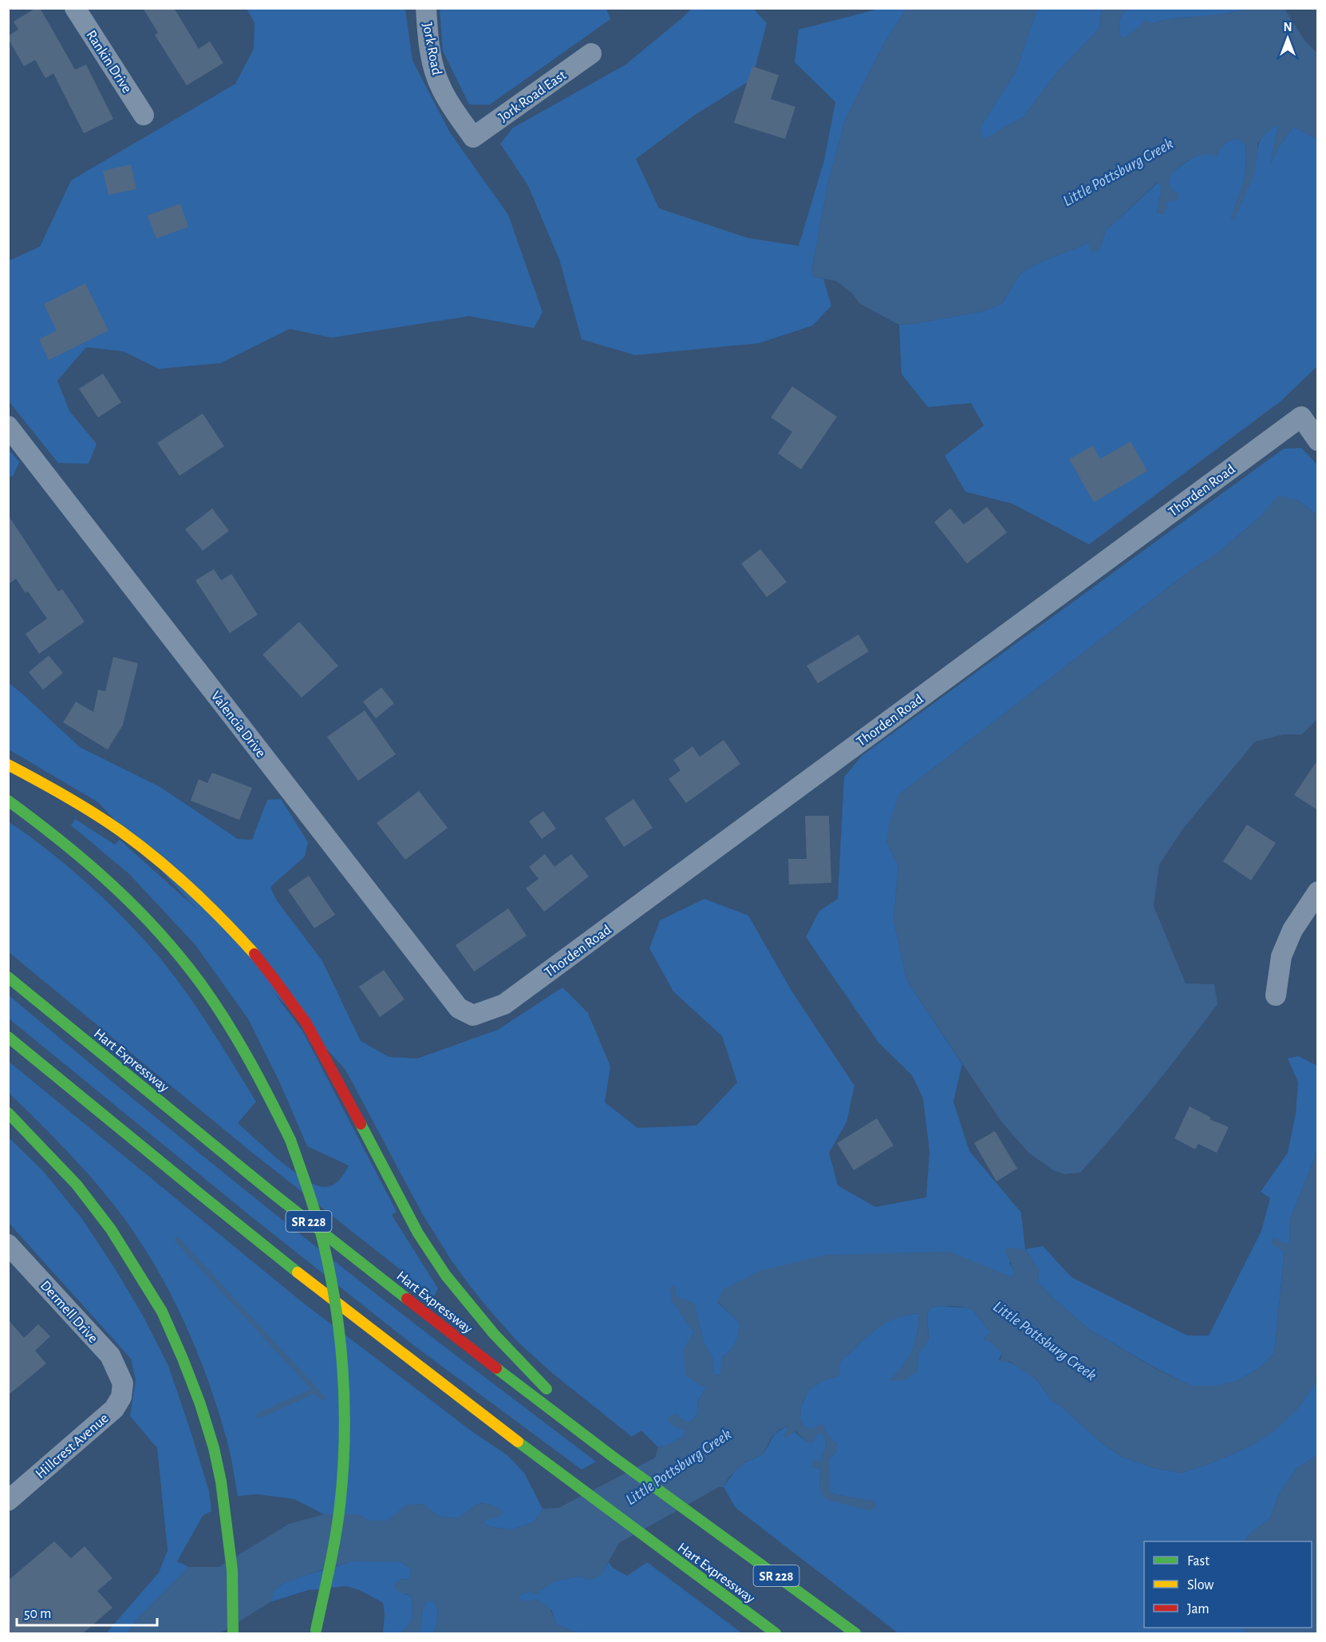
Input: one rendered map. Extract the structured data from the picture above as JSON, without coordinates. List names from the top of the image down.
{
  "streets": {
    "highway": ["Hart Expressway", "SR 228"],
    "street": [
      "Jork Road",
      "Rankin Drive",
      "Jork Road East",
      "Thorden Road",
      "Valencia Drive",
      "Dermell Drive",
      "Hillcrest Avenue"
    ]
  },
  "crossings": [
    ["Jork Road", "Jork Road East"],
    ["Thorden Road", "Valencia Drive"],
    ["Dermell Drive", "Hillcrest Avenue"]
  ],
  "water": ["Little Pottsburg Creek"],
  "legend": ["Fast", "Slow", "Jam"],
  "scale_bar": "50 m",
  "north": "top"
}
